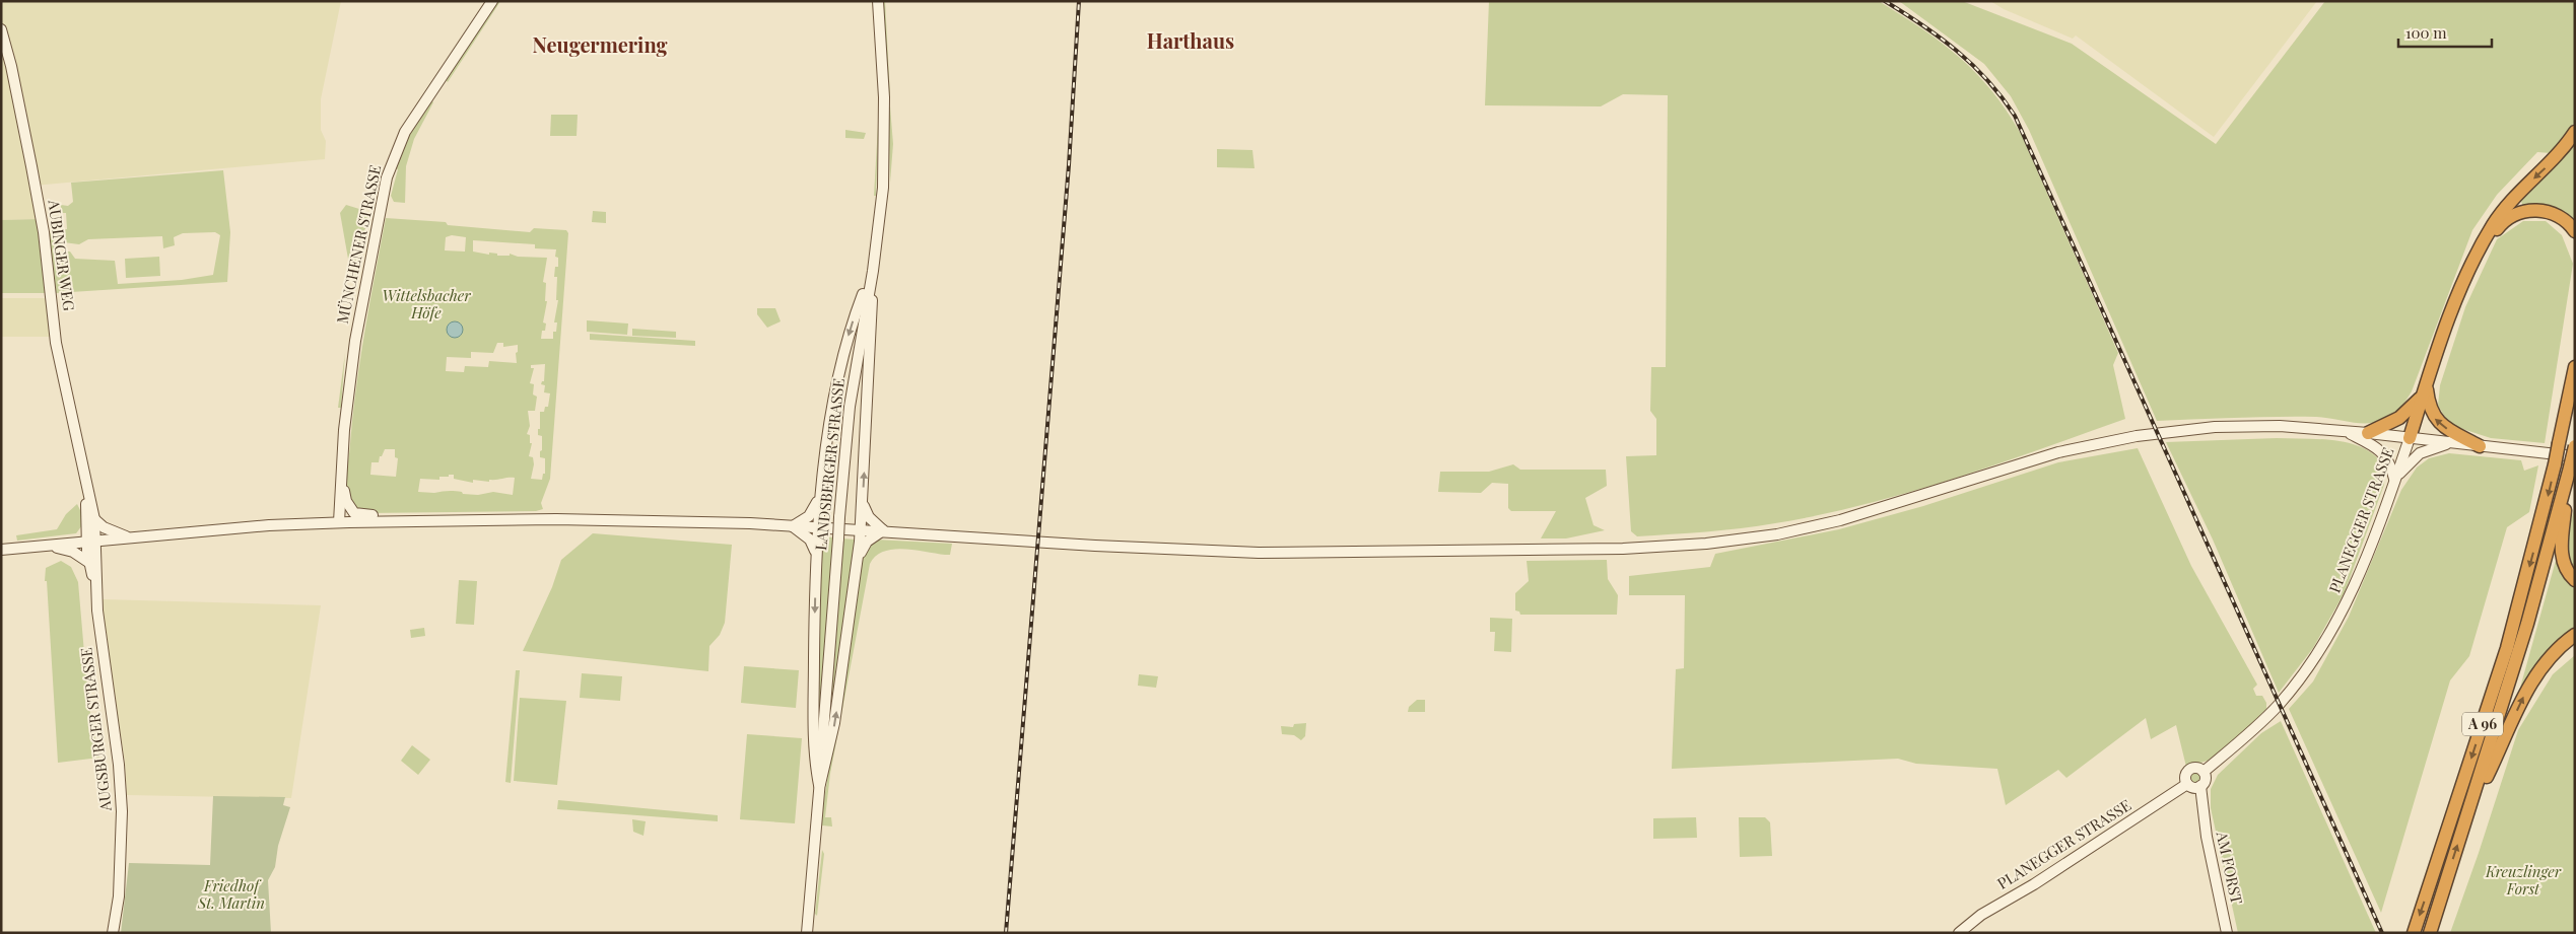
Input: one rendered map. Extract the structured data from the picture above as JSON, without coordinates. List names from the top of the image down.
{
  "streets": {
    "highway": ["A 96"],
    "main road": [
      "MÜNCHENER STRASSE",
      "AUBINGER WEG",
      "LANDSBERGER STRASSE",
      "PLANEGGER STRASSE",
      "AUGSBURGER STRASSE",
      "AM FORST"
    ]
  },
  "crossings": [
    ["AUBINGER WEG", "AUGSBURGER STRASSE"],
    ["PLANEGGER STRASSE", "AM FORST"]
  ],
  "districts": ["Harthaus", "Neugermering"],
  "parks": ["Wittelsbacher Höfe", "Kreuzlinger Forst", "Friedhof St. Martin"],
  "scale_bar": "100 m"
}
